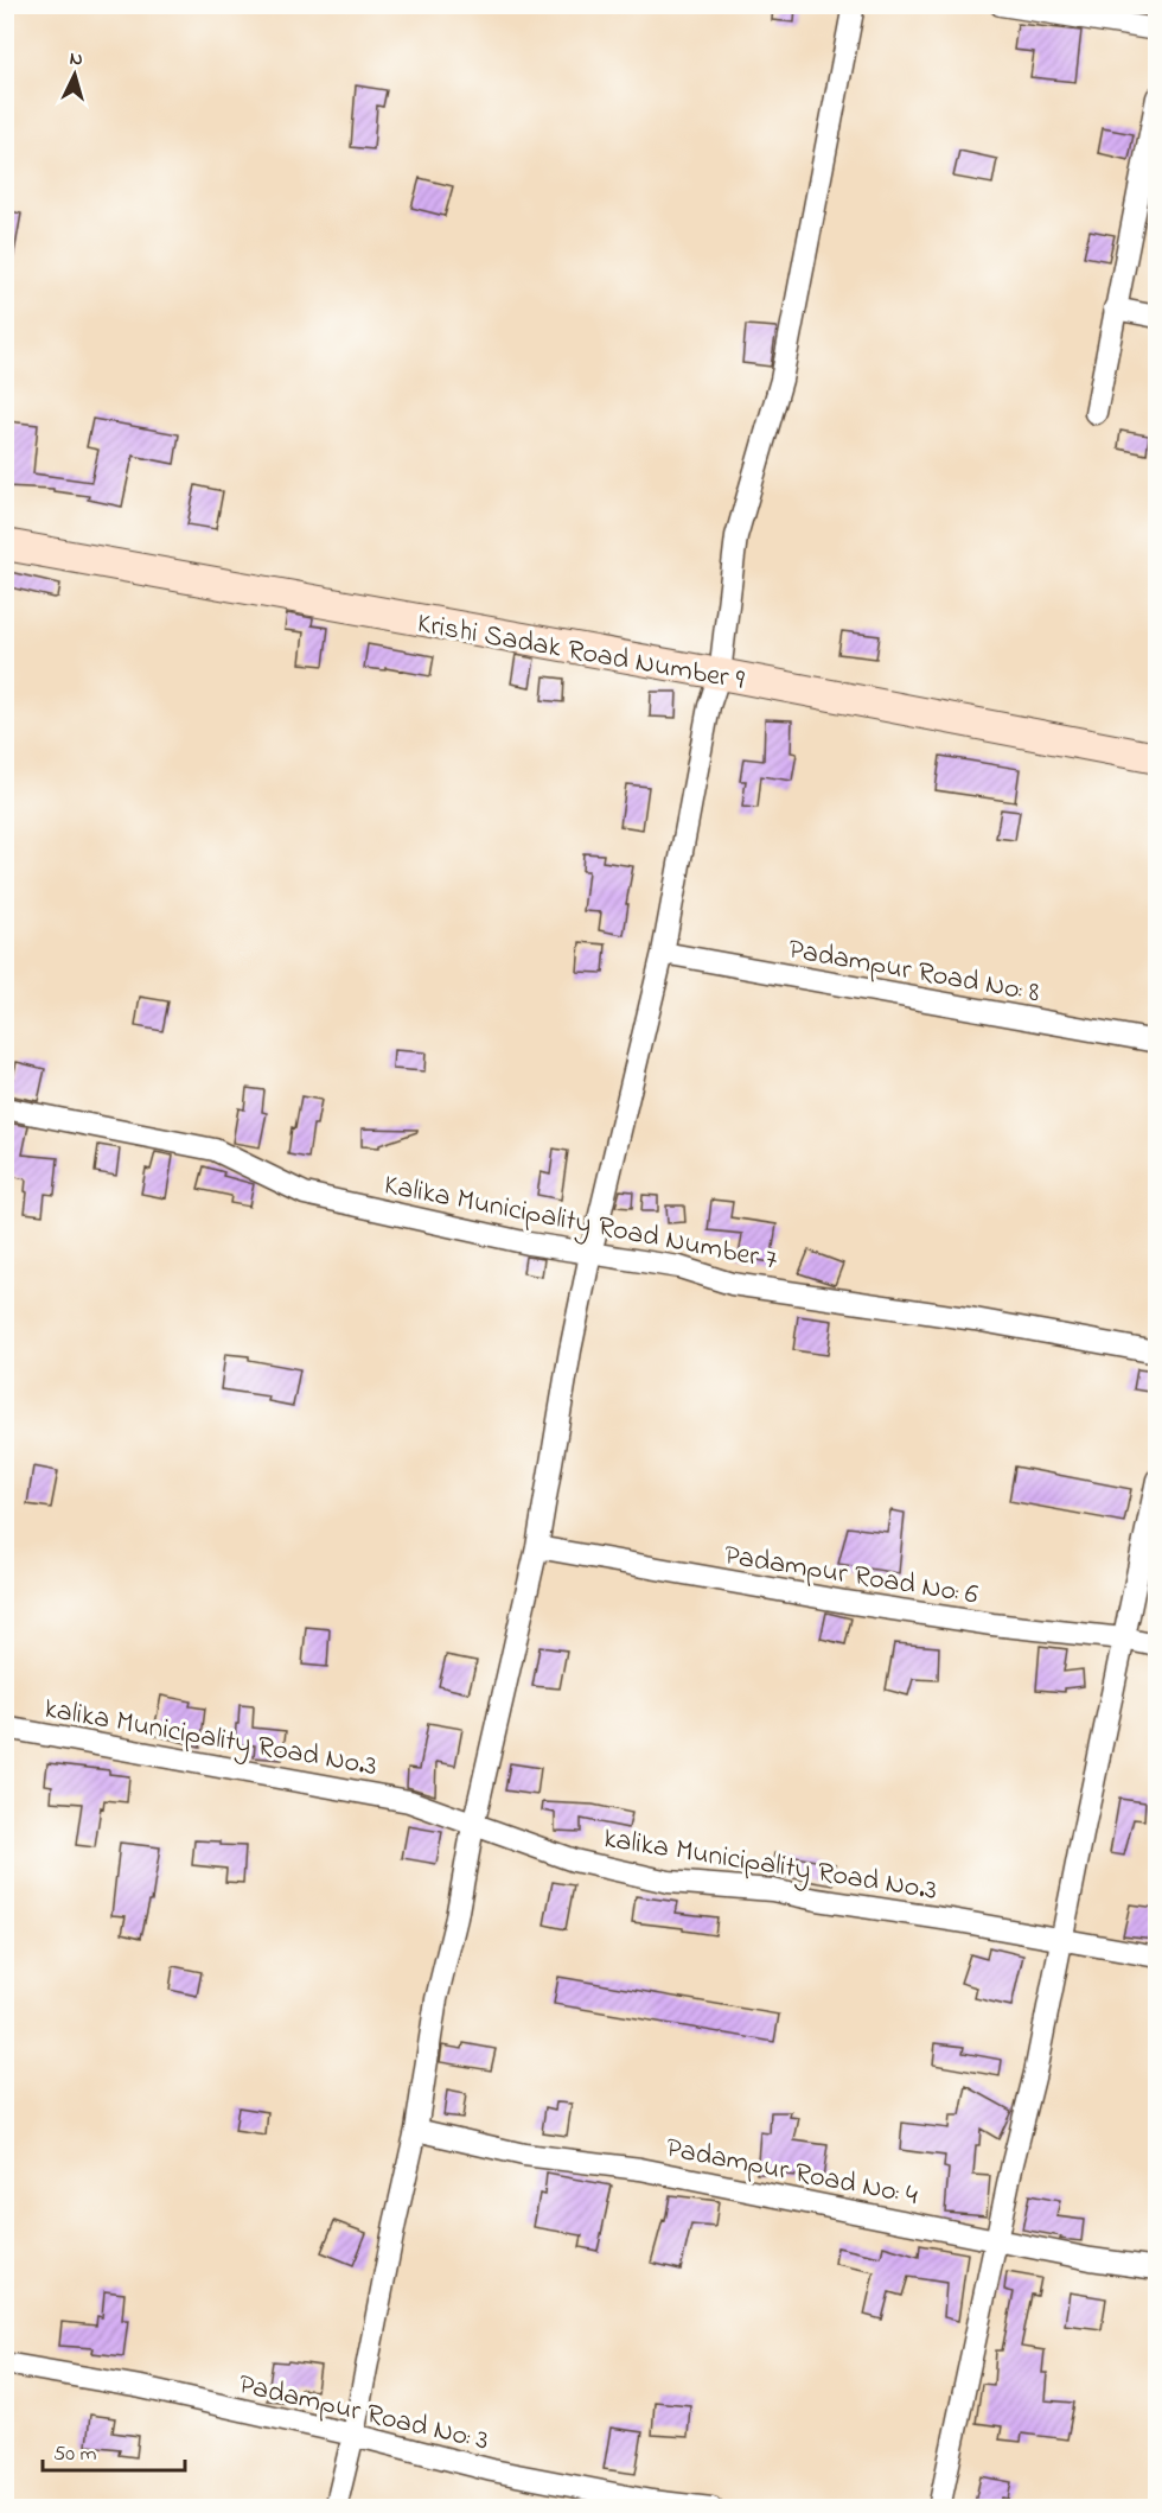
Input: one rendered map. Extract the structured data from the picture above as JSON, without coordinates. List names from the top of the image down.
{
  "streets": {
    "street": [
      "Krishi Sadak Road Number 9",
      "Padampur Road No: 8",
      "Kalika Municipality Road Number 7",
      "Padampur Road No: 6",
      "kalika Municipality Road No.3",
      "Padampur Road No: 4",
      "Padampur Road No: 3"
    ]
  },
  "scale_bar": "50 m",
  "north": "top"
}
